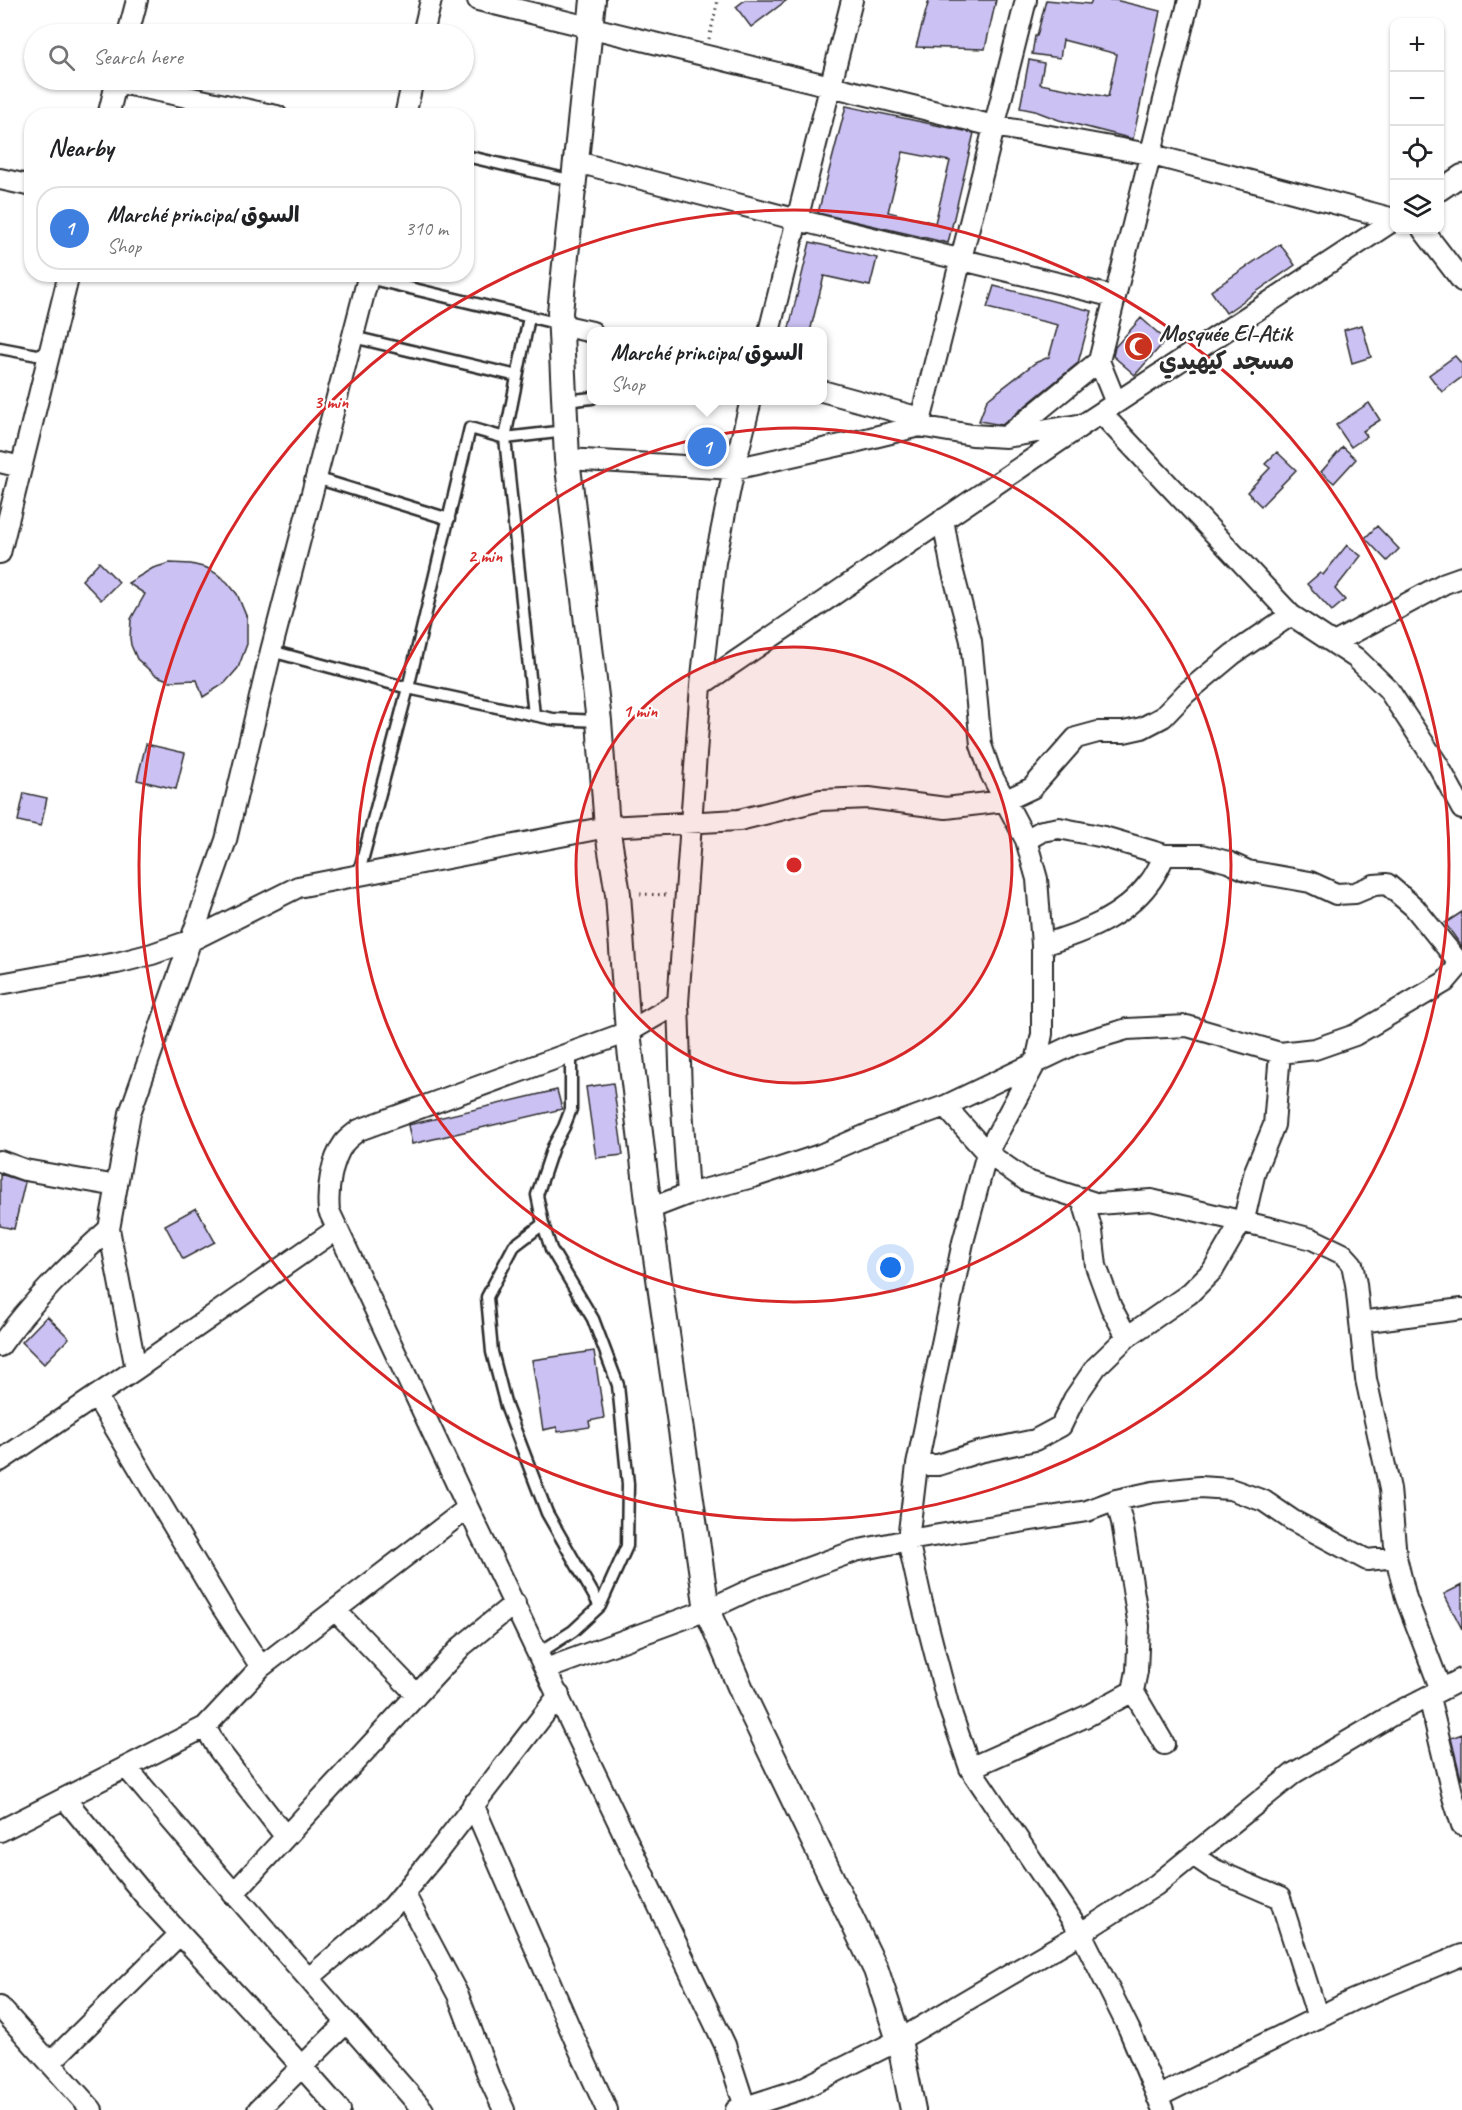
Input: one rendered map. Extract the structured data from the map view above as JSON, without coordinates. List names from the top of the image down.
{
  "places": {
    "mosque": ["Mosquée El-Atik مسجد كيهيدي"]
  },
  "page": {
    "map_buttons": ["+", "−"],
    "search": "Search here",
    "heading": "Nearby",
    "list": [
      {
        "mark": "1",
        "name": "Marché principal السوق",
        "note": "Shop",
        "value": "310 m"
      }
    ],
    "popup": ["Marché principal السوق", "Shop"],
    "pins": "1"
  },
  "rings": ["3 min", "2 min", "1 min"]
}
